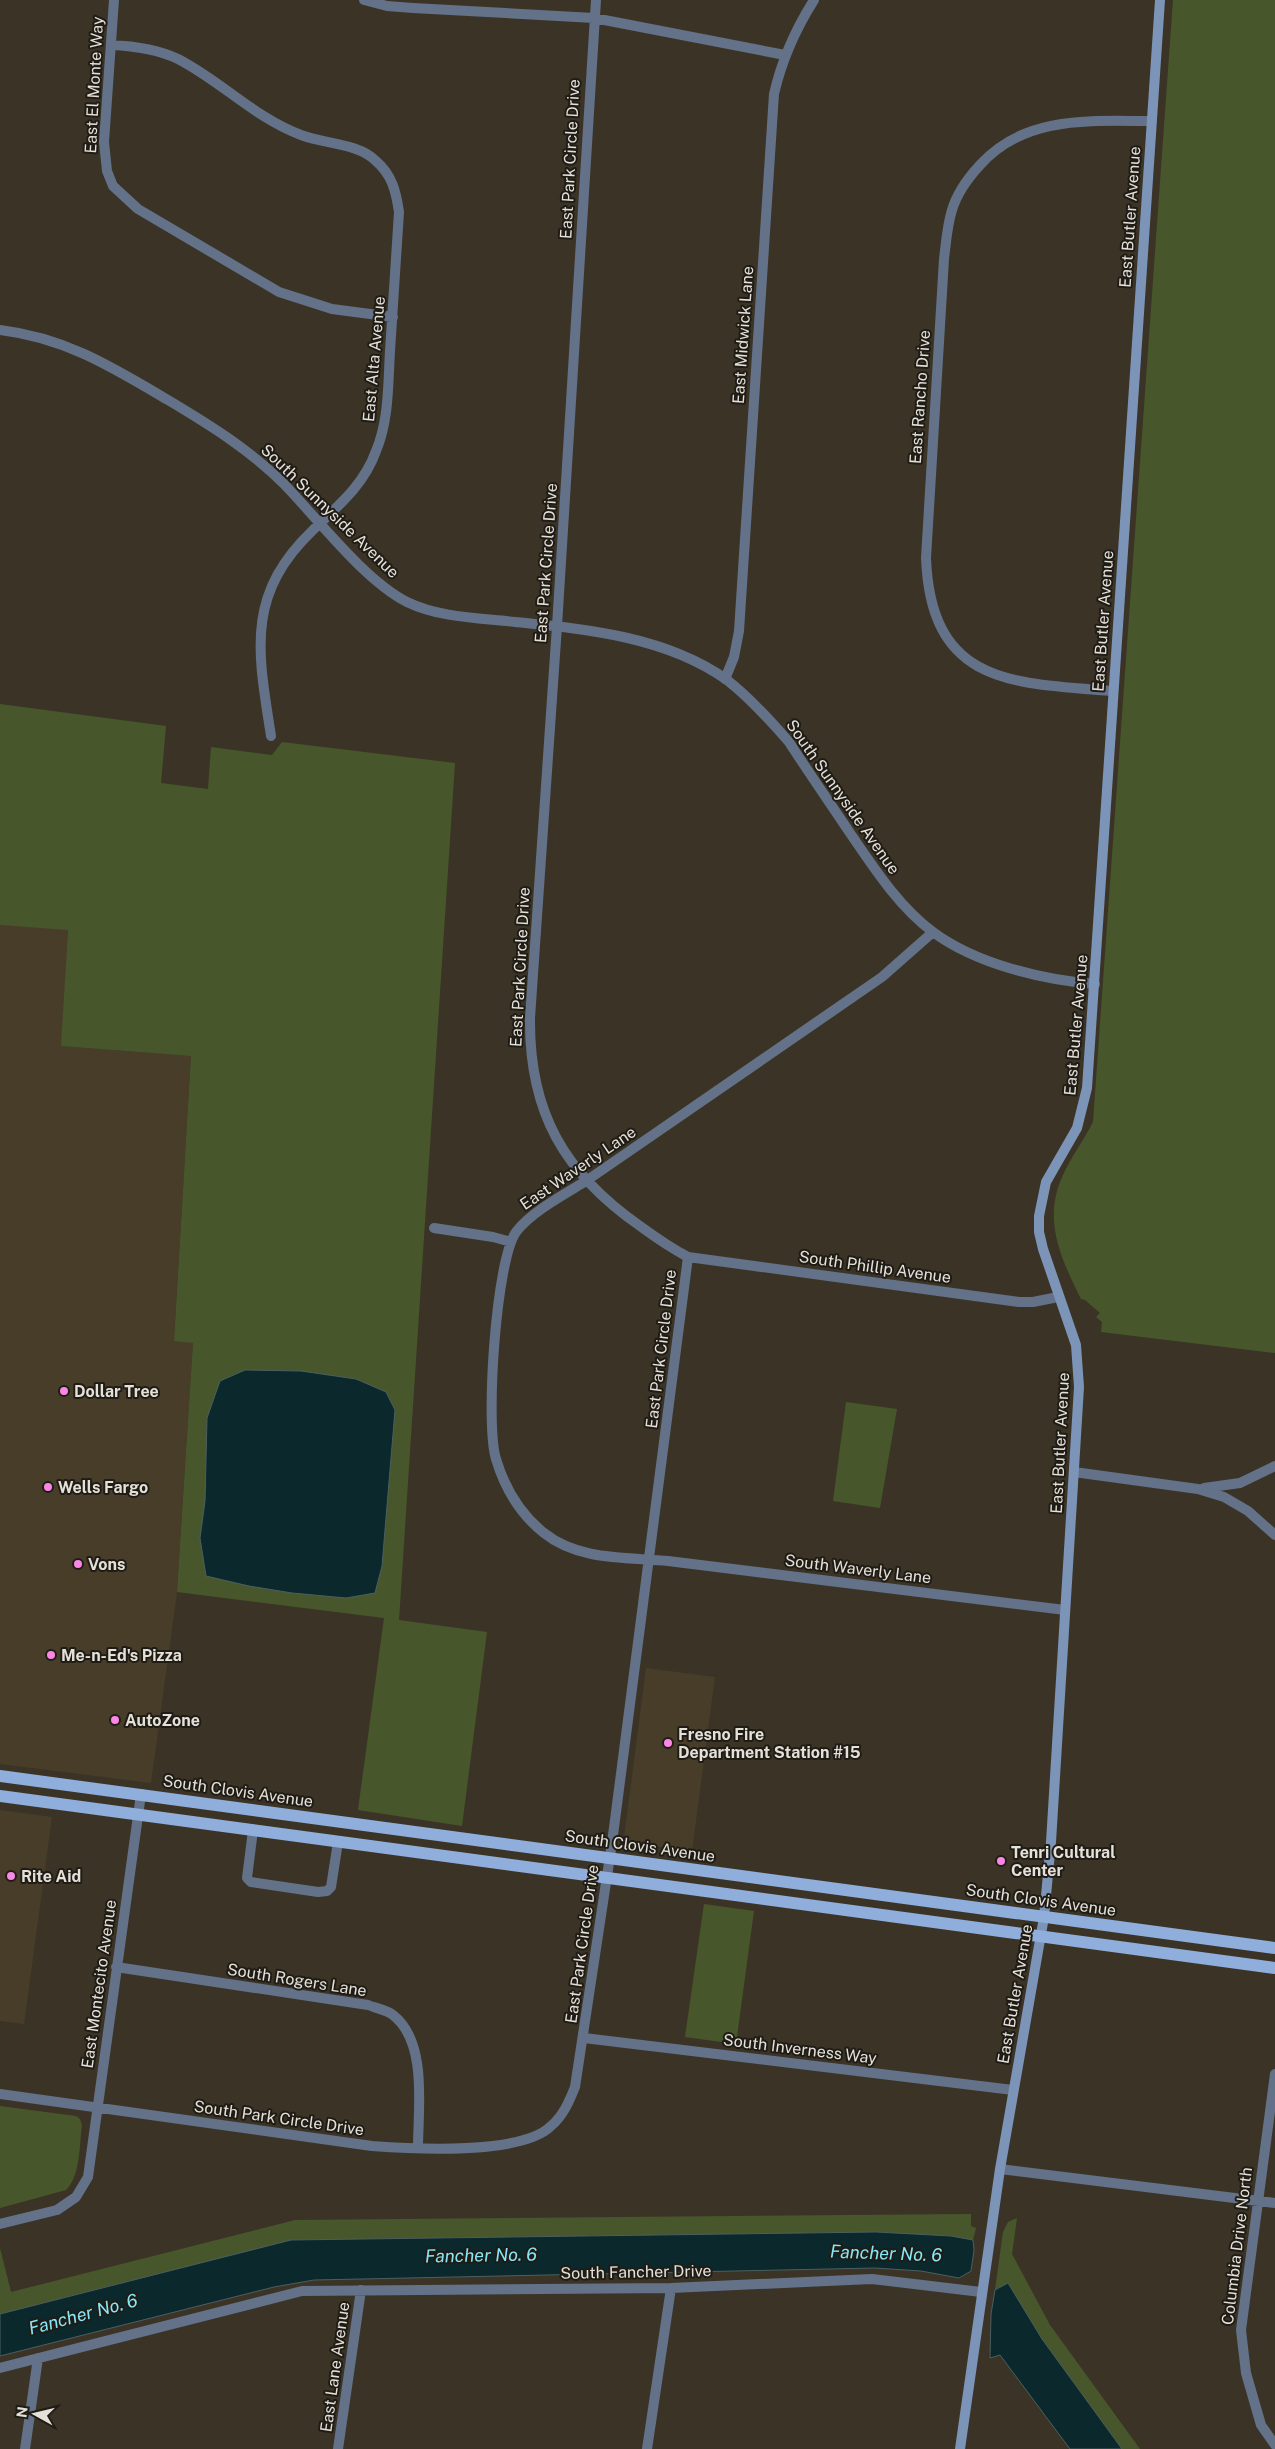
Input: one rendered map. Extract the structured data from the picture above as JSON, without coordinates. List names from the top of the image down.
{
  "streets": {
    "main road": ["South Clovis Avenue"],
    "street": [
      "East El Monte Way",
      "East Park Circle Drive",
      "East Butler Avenue",
      "East Midwick Lane",
      "East Alta Avenue",
      "East Rancho Drive",
      "South Sunnyside Avenue",
      "East Waverly Lane",
      "South Phillip Avenue",
      "South Waverly Lane",
      "South Rogers Lane",
      "East Montecito Avenue",
      "South Inverness Way",
      "South Park Circle Drive",
      "Columbia Drive North",
      "South Fancher Drive",
      "East Lane Avenue"
    ]
  },
  "crossings": [
    ["East El Monte Way", "East Alta Avenue"],
    ["East Park Circle Drive", "South Sunnyside Avenue"],
    ["East Park Circle Drive", "East Waverly Lane"],
    ["East Park Circle Drive", "South Phillip Avenue"],
    ["East Park Circle Drive", "South Waverly Lane"],
    ["East Park Circle Drive", "South Clovis Avenue"],
    ["East Park Circle Drive", "South Inverness Way"],
    ["East Park Circle Drive", "South Park Circle Drive"],
    ["East Butler Avenue", "East Rancho Drive"],
    ["East Butler Avenue", "South Sunnyside Avenue"],
    ["East Butler Avenue", "South Phillip Avenue"],
    ["East Butler Avenue", "South Waverly Lane"],
    ["East Butler Avenue", "South Clovis Avenue"],
    ["East Butler Avenue", "South Inverness Way"],
    ["East Butler Avenue", "South Fancher Drive"],
    ["East Midwick Lane", "South Sunnyside Avenue"],
    ["East Alta Avenue", "South Sunnyside Avenue"],
    ["South Sunnyside Avenue", "East Waverly Lane"],
    ["East Waverly Lane", "South Waverly Lane"],
    ["South Clovis Avenue", "East Montecito Avenue"],
    ["South Rogers Lane", "East Montecito Avenue"],
    ["South Rogers Lane", "South Park Circle Drive"],
    ["East Montecito Avenue", "South Park Circle Drive"],
    ["South Fancher Drive", "East Lane Avenue"]
  ],
  "water": ["Fancher No. 6"],
  "places": [
    "Dollar Tree",
    "Wells Fargo",
    "Vons",
    "Me-n-Ed's Pizza",
    "AutoZone",
    "Fresno Fire Department Station #15",
    "Tenri Cultural Center",
    "Rite Aid"
  ],
  "north": "left"
}
